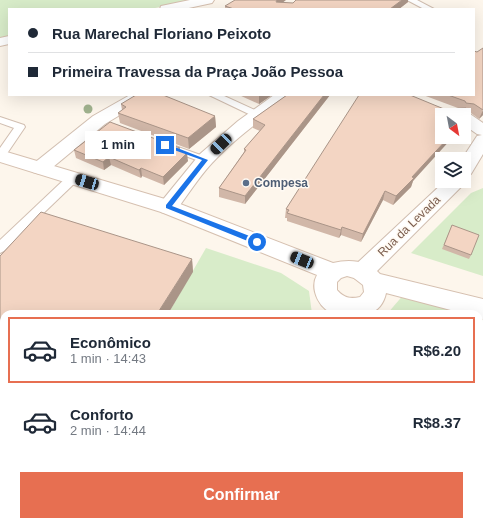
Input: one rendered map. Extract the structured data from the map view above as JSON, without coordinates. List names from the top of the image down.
{
  "streets": {
    "main road": ["Rua da Levada"]
  },
  "places": ["Compesa"],
  "north": "bottom right",
  "page": {
    "banner": ["Rua Marechal Floriano Peixoto", "Primeira Travessa da Praça João Pessoa"],
    "bubble": "1 min",
    "list": [
      {
        "name": "Econômico",
        "note": "1 min · 14:43",
        "value": "R$6.20"
      },
      {
        "name": "Conforto",
        "note": "2 min · 14:44",
        "value": "R$8.37"
      }
    ],
    "buttons": "Confirmar"
  }
}
